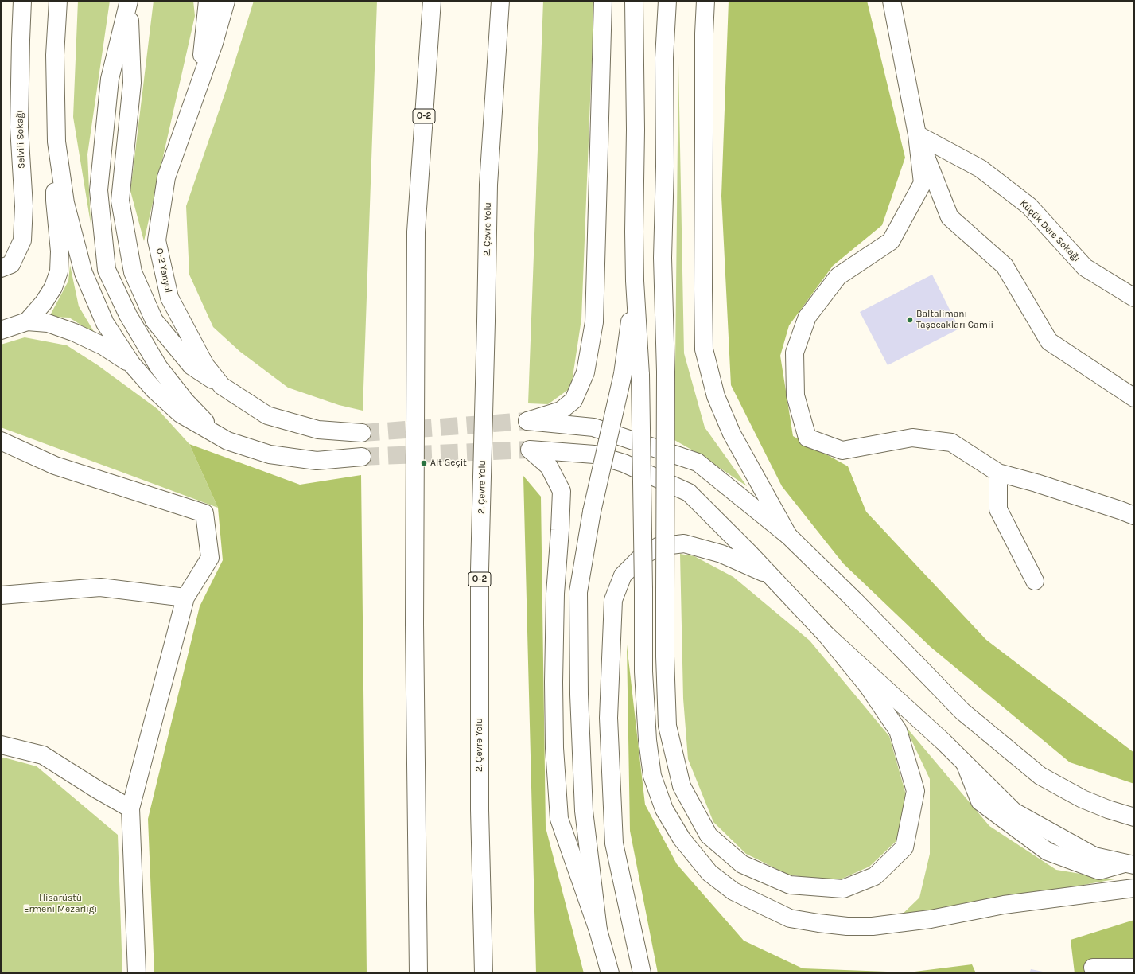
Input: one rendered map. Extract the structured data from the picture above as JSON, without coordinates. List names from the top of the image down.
{
  "streets": {
    "main road": [
      "O-2",
      "Selvili Sokağı",
      "2. Çevre Yolu",
      "Küçük Dere Sokağı",
      "O-2 Yanyol"
    ]
  },
  "parks": ["Hisarüstü Ermeni Mezarlığı"],
  "places": ["Baltalimanı Taşocakları Camii", "Alt Geçit"]
}
